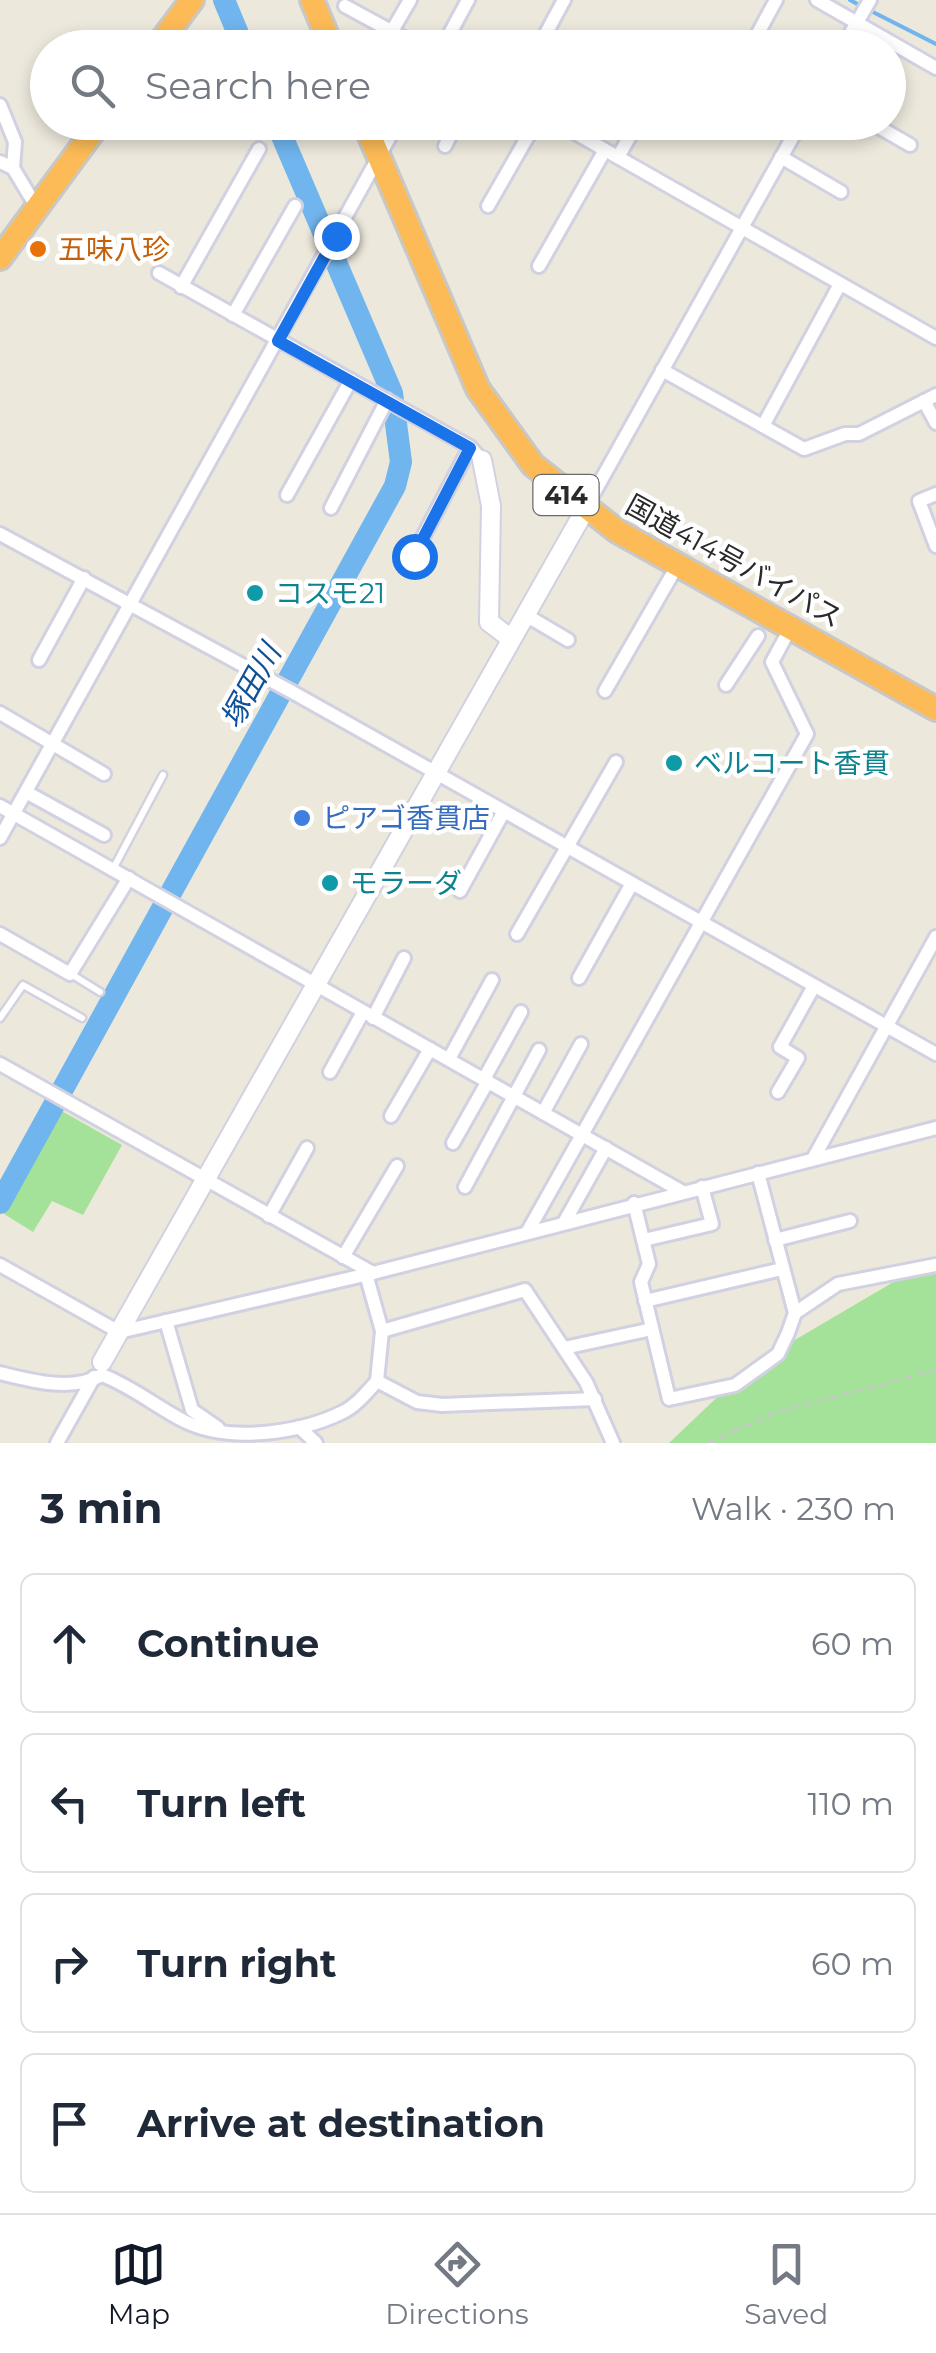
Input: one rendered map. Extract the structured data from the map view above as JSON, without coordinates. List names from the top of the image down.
{
  "streets": {
    "highway": ["414", "国道414号バイパス"]
  },
  "water": ["塚田川"],
  "places": [
    "五味八珍",
    "コスモ21",
    "ベルコート香貫",
    "ピアゴ香貫店",
    "モラーダ"
  ],
  "page": {
    "search": "Search here",
    "heading": ["3 min", "Walk · 230 m"],
    "list": [
      ["Continue", "60 m"],
      ["Turn left", "110 m"],
      ["Turn right", "60 m"],
      "Arrive at destination"
    ],
    "nav": ["Map", "Directions", "Saved"]
  }
}
